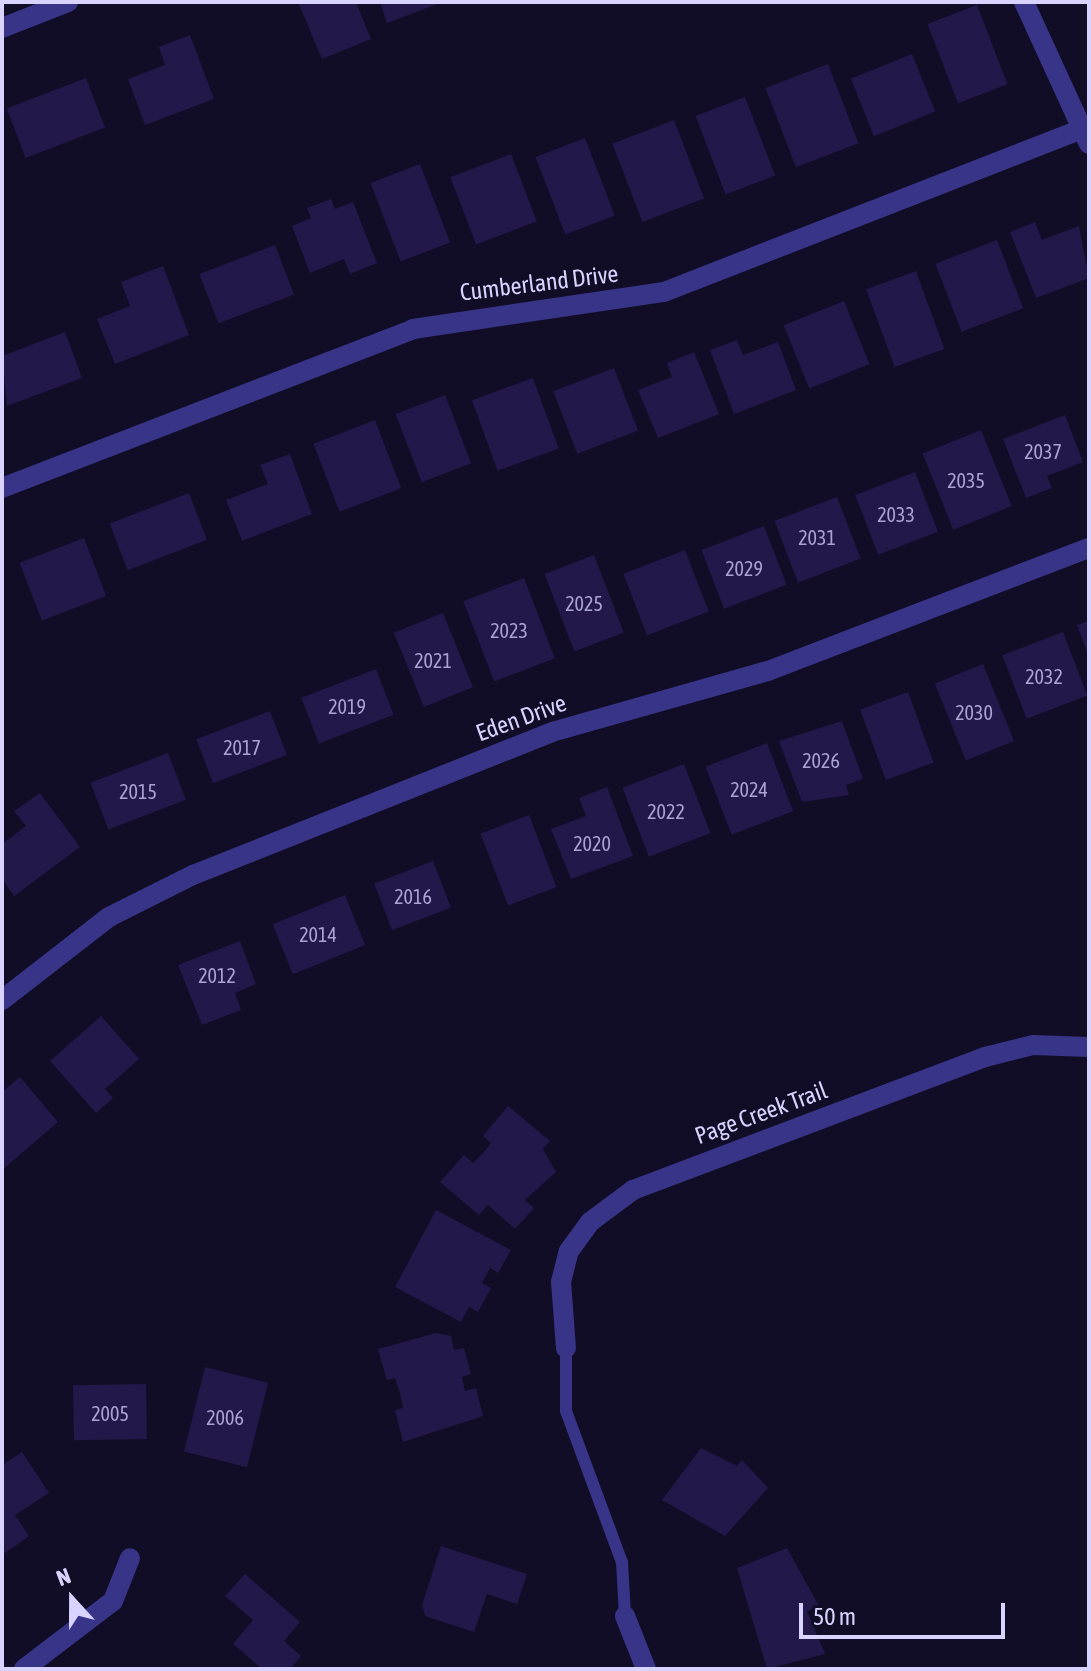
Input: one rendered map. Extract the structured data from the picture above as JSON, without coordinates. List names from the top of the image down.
{
  "streets": {
    "street": ["Cumberland Drive", "Eden Drive", "Page Creek Trail"]
  },
  "house_numbers": [
    "2037",
    "2035",
    "2033",
    "2031",
    "2029",
    "2025",
    "2023",
    "2021",
    "2032",
    "2019",
    "2030",
    "2017",
    "2026",
    "2024",
    "2015",
    "2022",
    "2020",
    "2016",
    "2014",
    "2012",
    "2005",
    "2006"
  ],
  "scale_bar": "50 m",
  "north": "top"
}
